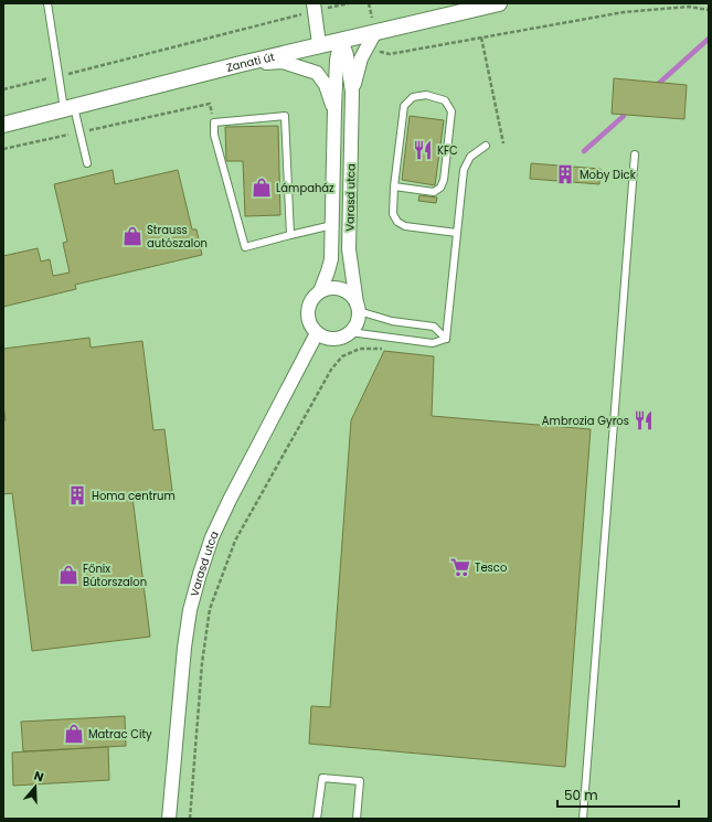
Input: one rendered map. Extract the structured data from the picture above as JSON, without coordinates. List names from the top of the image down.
{
  "streets": {
    "street": ["Zanati út", "Varasd utca"]
  },
  "crossings": [
    ["Zanati út", "Varasd utca"]
  ],
  "places": {
    "restaurant": ["KFC", "Ambrozia Gyros"],
    "building": ["Moby Dick", "Homa centrum"],
    "shop": [
      "Lámpaház",
      "Strauss autószalon",
      "Főnix Bútorszalon",
      "Matrac City"
    ],
    "supermarket": ["Tesco"]
  },
  "scale_bar": "50 m",
  "north": "top"
}
